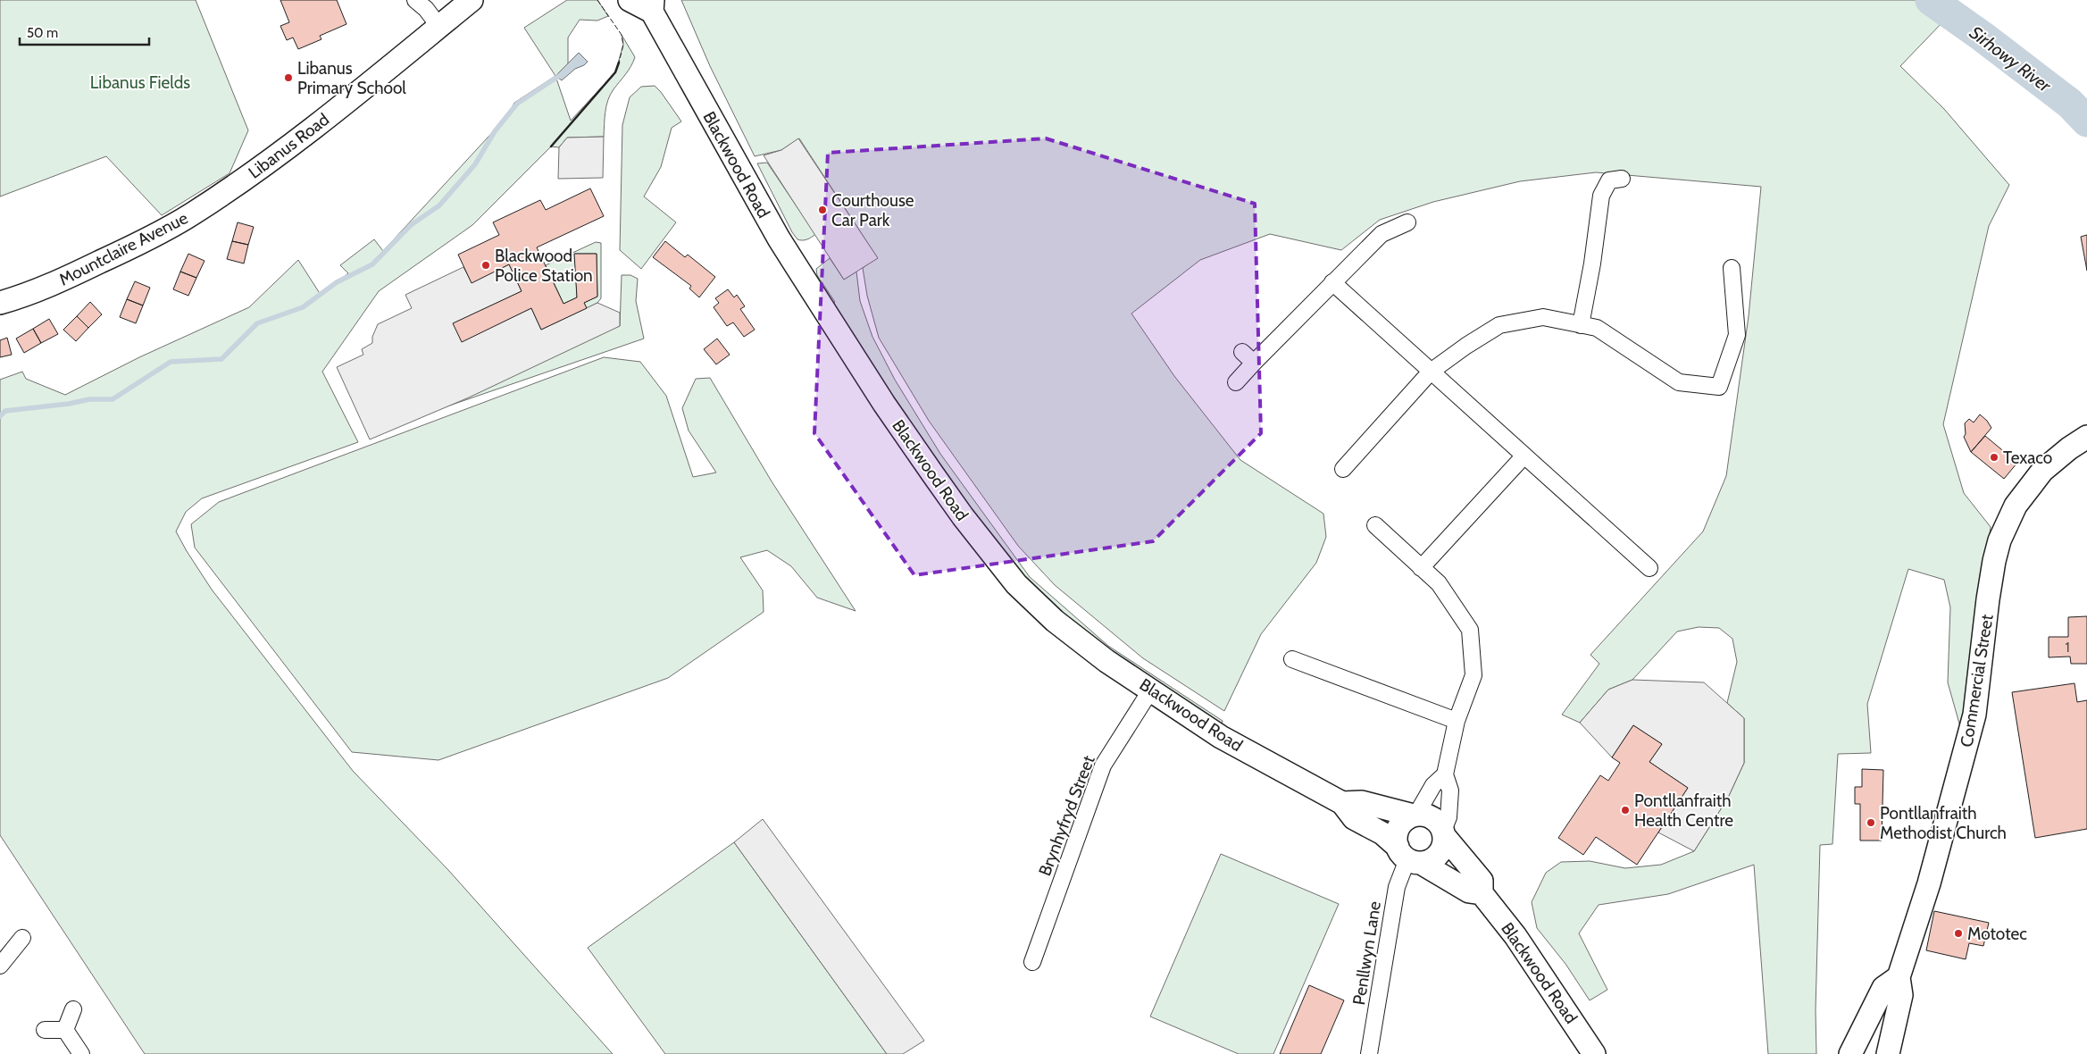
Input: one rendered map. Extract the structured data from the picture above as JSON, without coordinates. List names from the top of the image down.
{
  "streets": {
    "main road": [
      "Libanus Road",
      "Blackwood Road",
      "Mountclaire Avenue",
      "Commercial Street"
    ],
    "street": ["Brynhyfryd Street", "Penllwyn Lane"]
  },
  "crossings": [
    ["Libanus Road", "Mountclaire Avenue"],
    ["Blackwood Road", "Brynhyfryd Street"],
    ["Blackwood Road", "Penllwyn Lane"]
  ],
  "water": ["Sirhowy River"],
  "parks": ["Libanus Fields"],
  "places": [
    "Libanus Primary School",
    "Courthouse Car Park",
    "Blackwood Police Station",
    "Texaco",
    "Pontllanfraith Health Centre",
    "Pontllanfraith Methodist Church",
    "Mototec"
  ],
  "house_numbers": ["1"],
  "scale_bar": "50 m"
}
